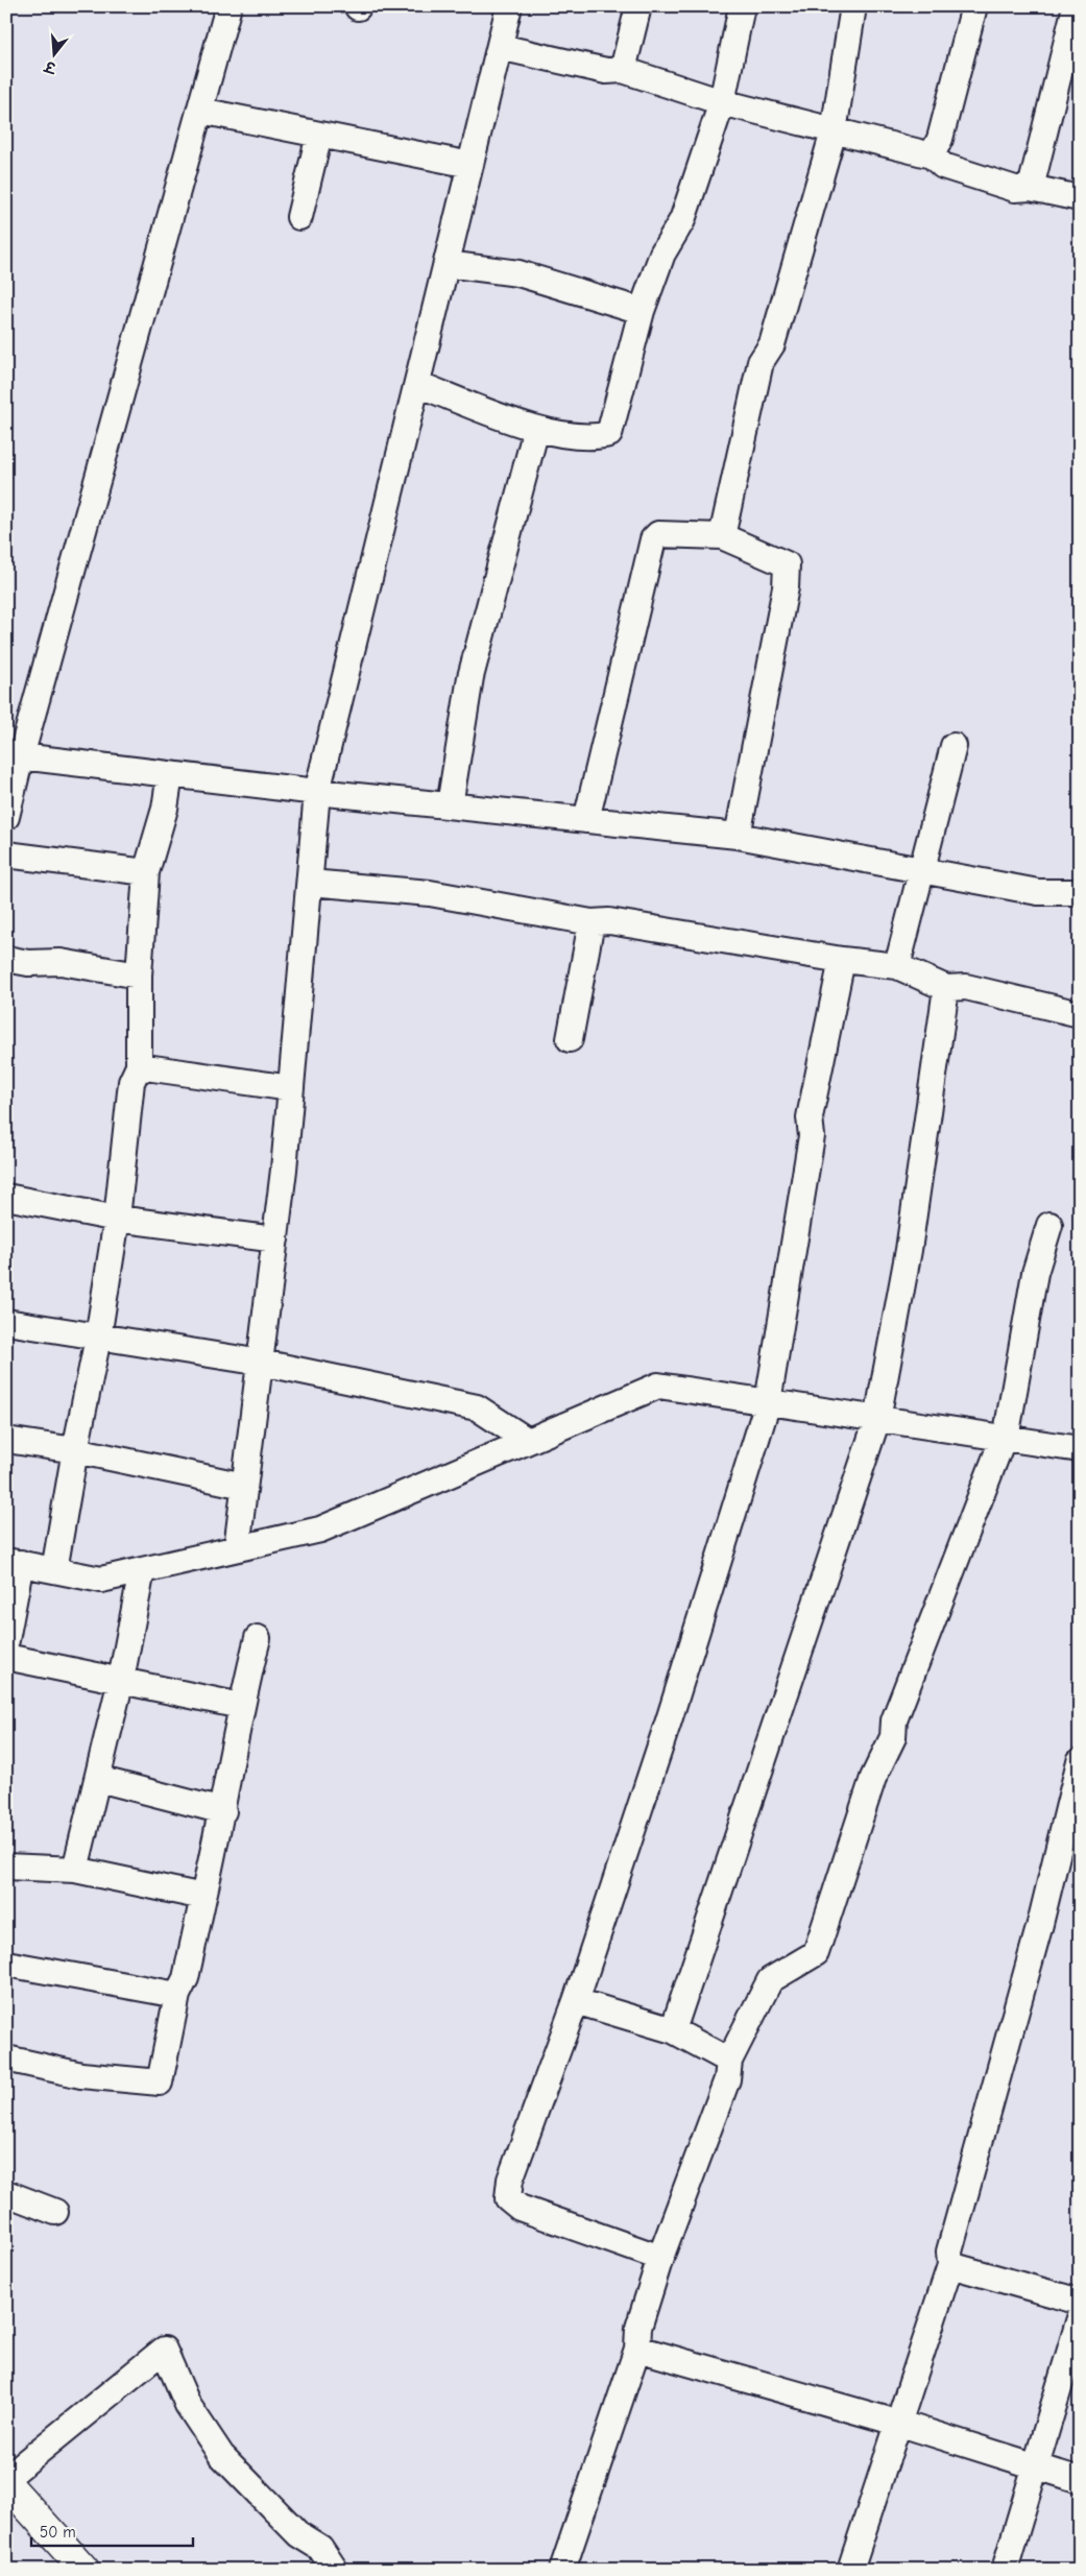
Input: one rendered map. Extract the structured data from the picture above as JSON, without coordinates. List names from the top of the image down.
{
  "scale_bar": "50 m",
  "north": "bottom"
}
